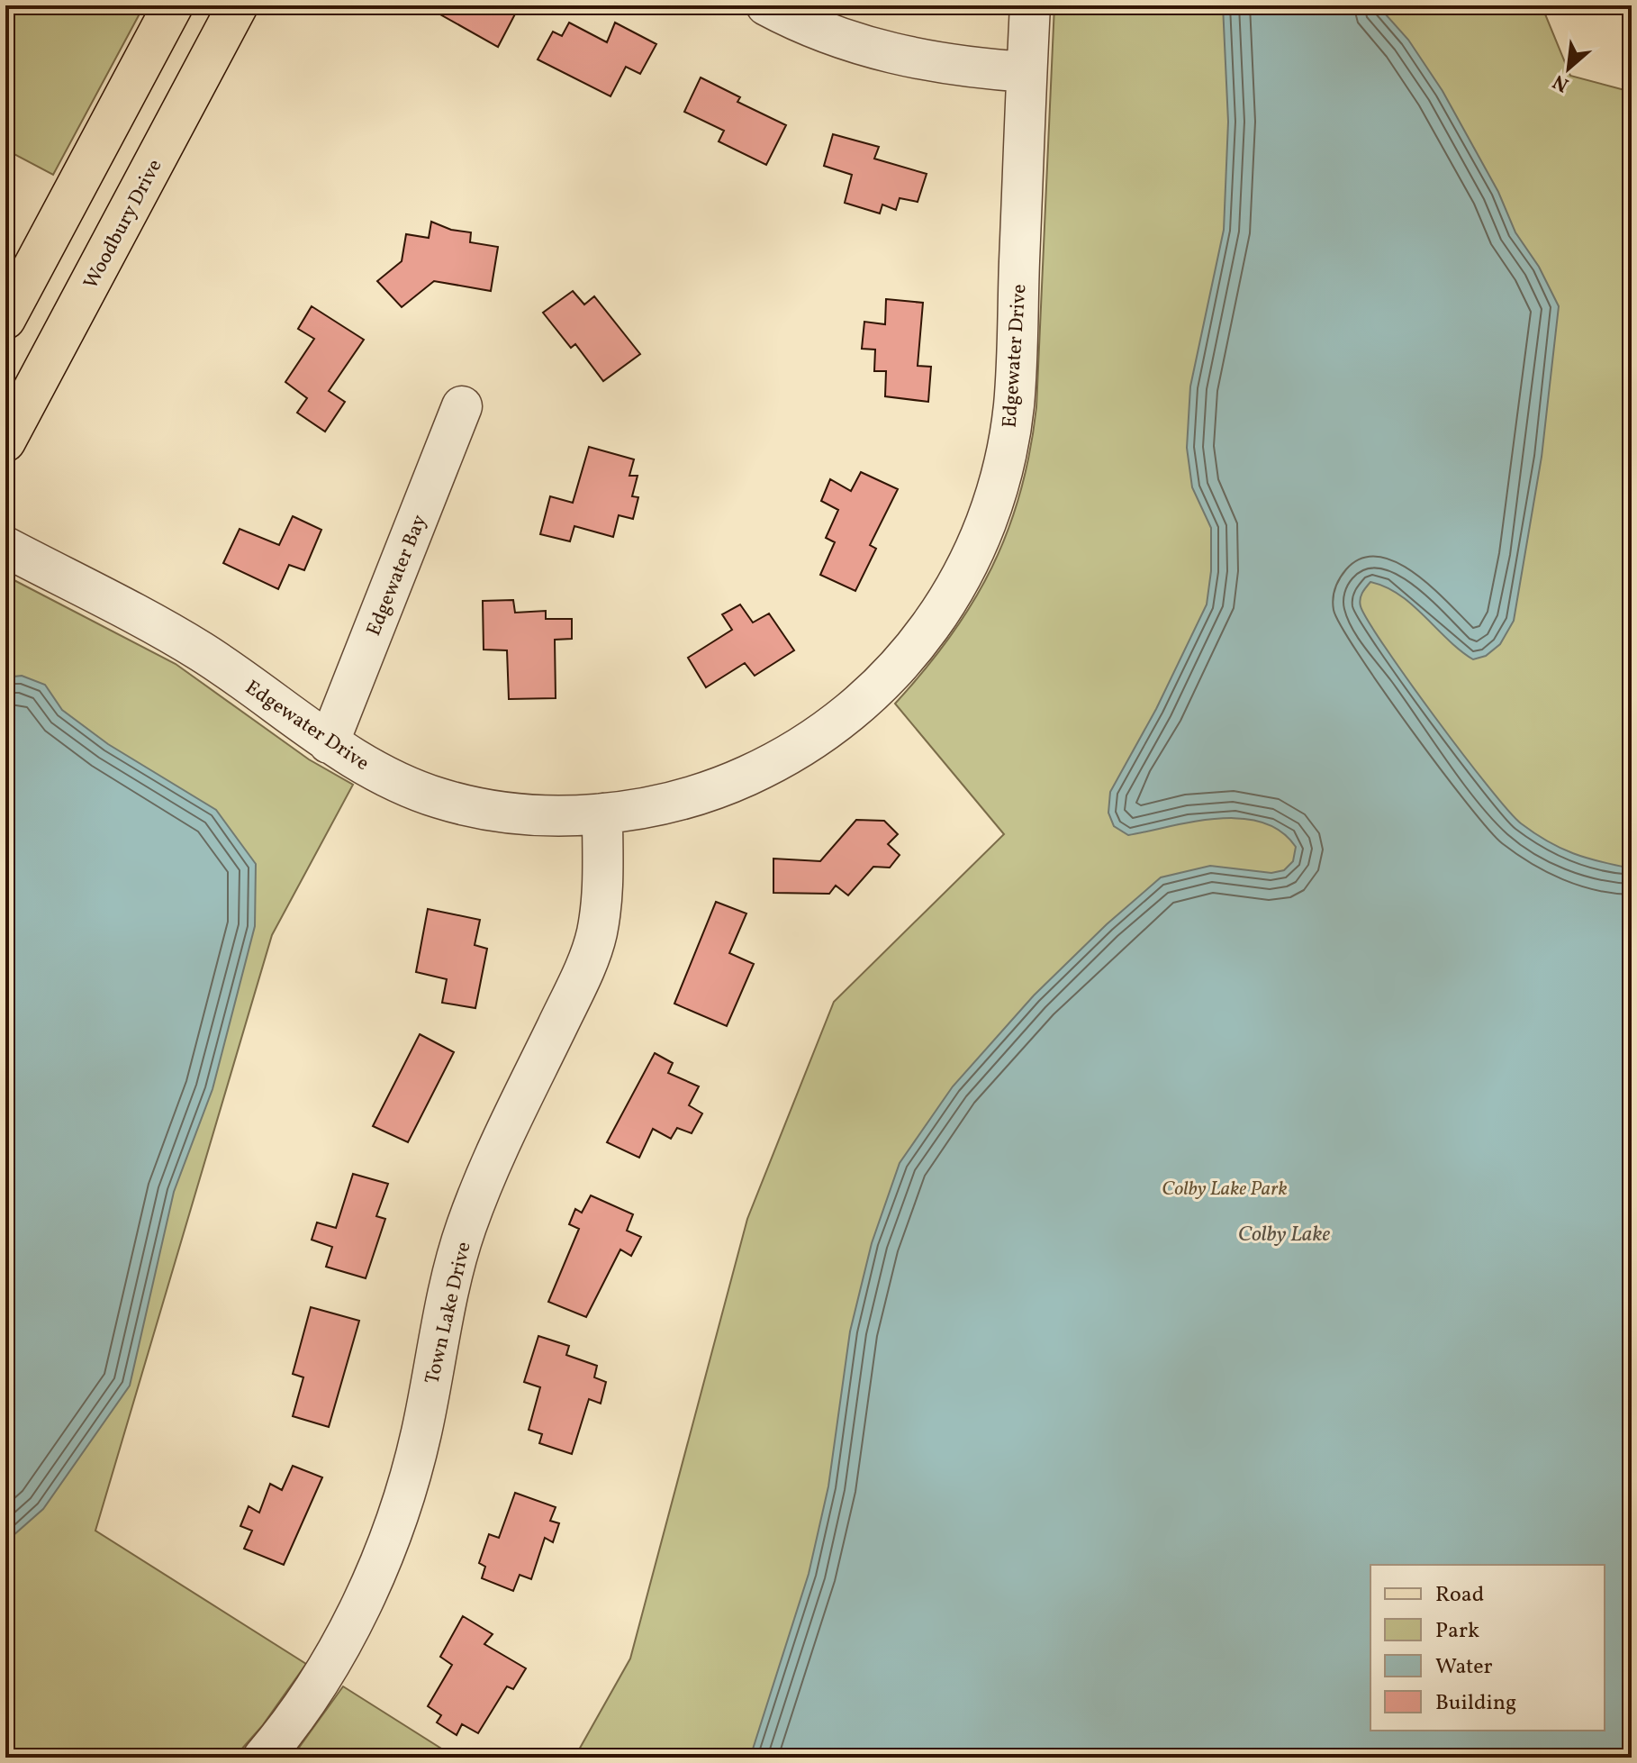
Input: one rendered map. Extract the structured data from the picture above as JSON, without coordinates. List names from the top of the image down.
{
  "streets": {
    "main road": ["Woodbury Drive"],
    "street": ["Edgewater Drive", "Edgewater Bay", "Town Lake Drive"]
  },
  "crossings": [
    ["Edgewater Drive", "Edgewater Bay"],
    ["Edgewater Drive", "Town Lake Drive"]
  ],
  "water": ["Colby Lake"],
  "parks": ["Colby Lake Park"],
  "legend": [
    "Road",
    "Park",
    "Water",
    "Building"
  ],
  "north": "bottom left"
}
